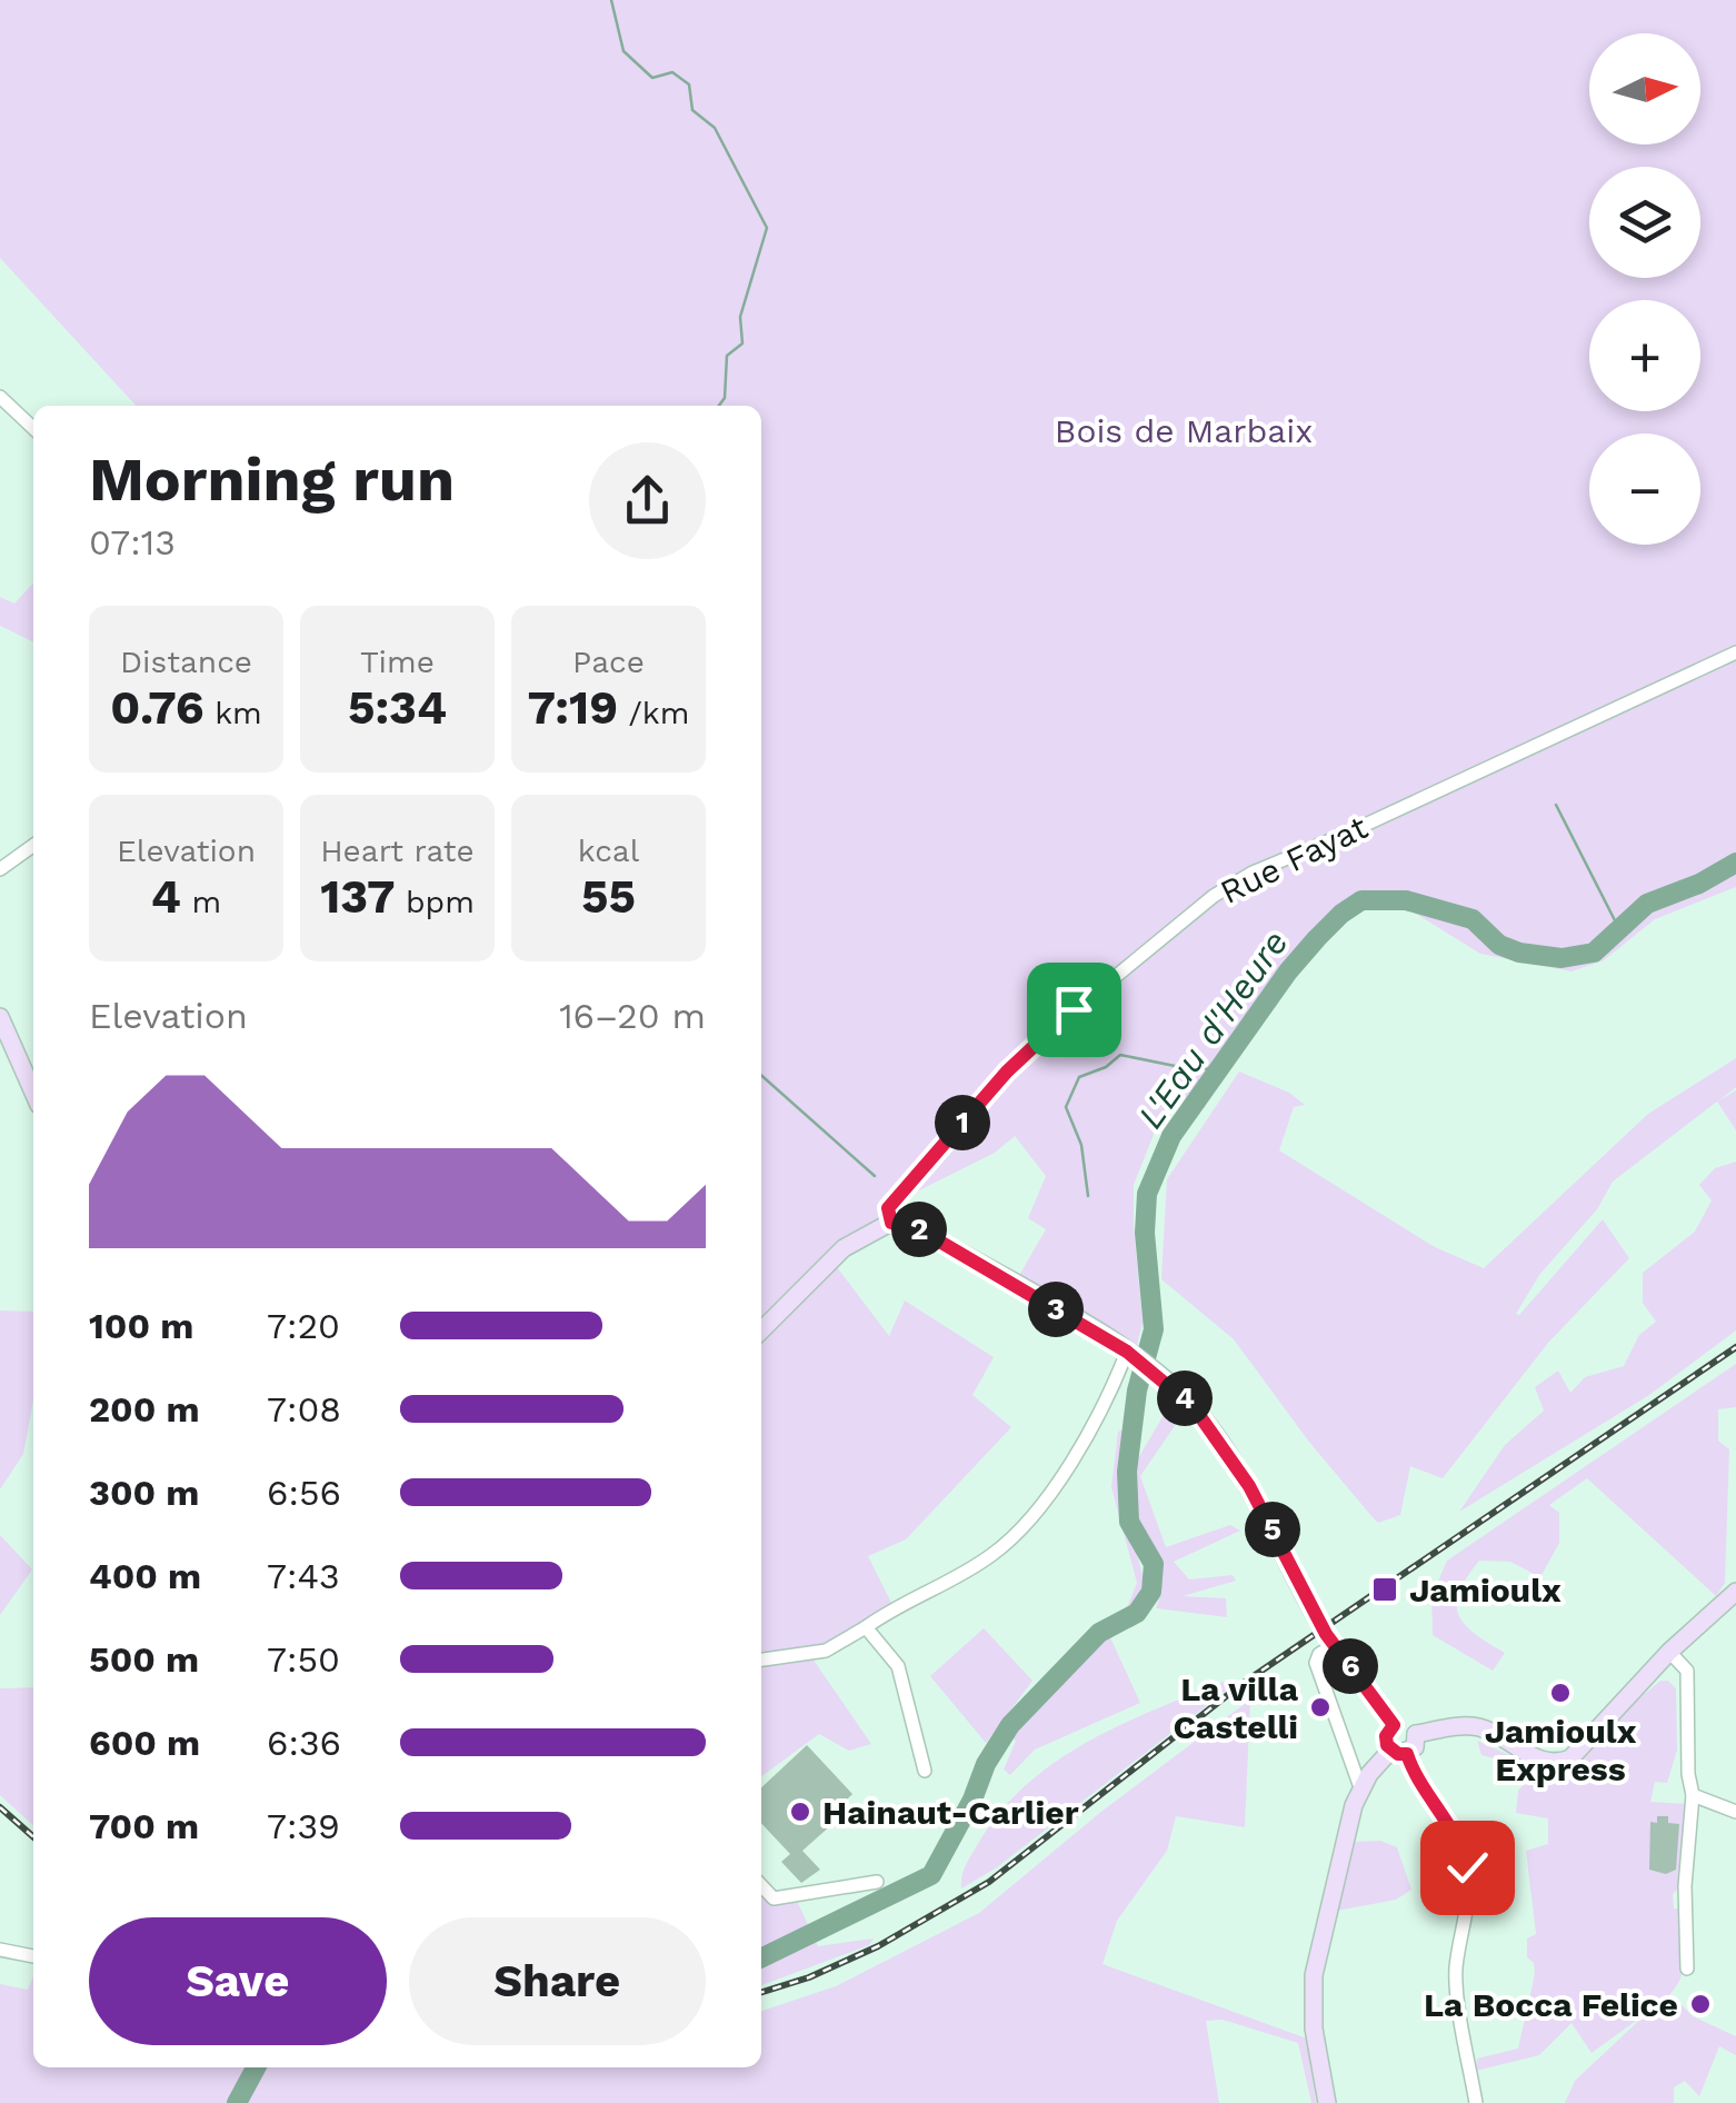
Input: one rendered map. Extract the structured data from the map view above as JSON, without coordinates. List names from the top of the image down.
{
  "streets": {
    "street": ["Rue Fayat"]
  },
  "water": ["L'Eau d'Heure"],
  "parks": ["Bois de Marbaix"],
  "places": {
    "transit": ["Jamioulx"],
    "other": [
      "Jamioulx Express",
      "La villa Castelli",
      "Hainaut-Carlier",
      "La Bocca Felice"
    ]
  },
  "north": "right",
  "page": {
    "map_buttons": ["+", "−"],
    "heading": ["Morning run", "07:13"],
    "stats": [
      ["Distance", "0.76 km"],
      ["Time", "5:34"],
      ["Pace", "7:19 /km"],
      ["Elevation", "4 m"],
      ["Heart rate", "137 bpm"],
      ["kcal", "55"]
    ],
    "chart": ["Elevation", "16–20 m"],
    "pins": [
      "1",
      "2",
      "3",
      "4",
      "5",
      "6"
    ],
    "list": [
      {
        "name": "100 m",
        "note": "7:20"
      },
      {
        "name": "200 m",
        "note": "7:08"
      },
      {
        "name": "300 m",
        "note": "6:56"
      },
      {
        "name": "400 m",
        "note": "7:43"
      },
      {
        "name": "500 m",
        "note": "7:50"
      },
      {
        "name": "600 m",
        "note": "6:36"
      },
      {
        "name": "700 m",
        "note": "7:39"
      }
    ],
    "buttons": ["Save", "Share"]
  }
}
